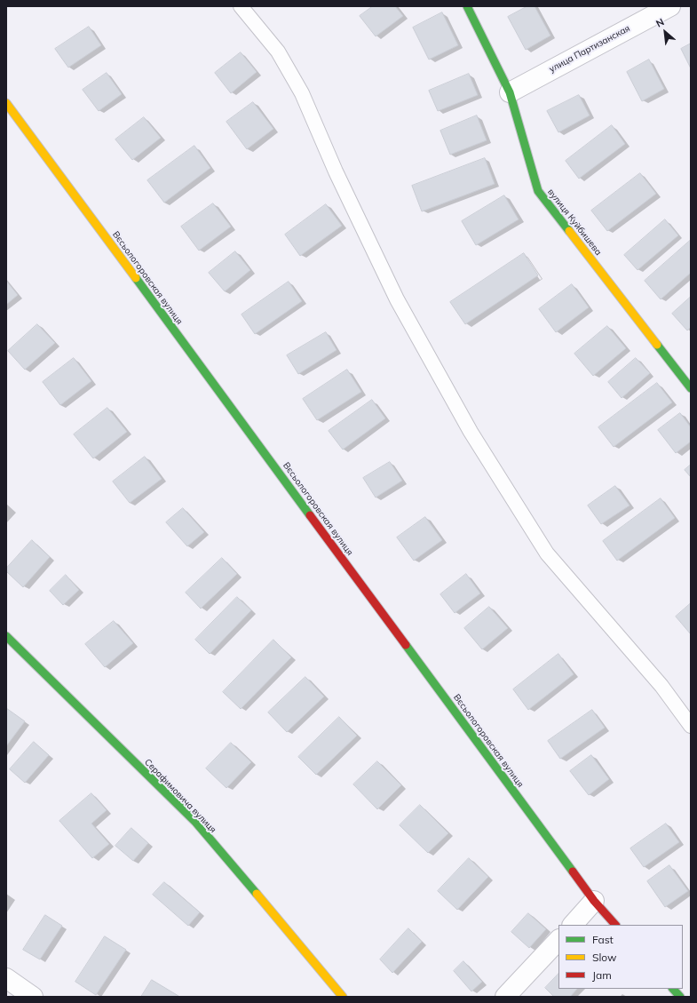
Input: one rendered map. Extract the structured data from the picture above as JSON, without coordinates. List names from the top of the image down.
{
  "streets": {
    "street": [
      "улица Партизанская",
      "вулиця Куйбишева",
      "Вєсьологоровская вулиця",
      "Серафимовича вулиця"
    ]
  },
  "crossings": [
    ["улица Партизанская", "вулиця Куйбишева"]
  ],
  "legend": ["Fast", "Slow", "Jam"],
  "north": "top left"
}
